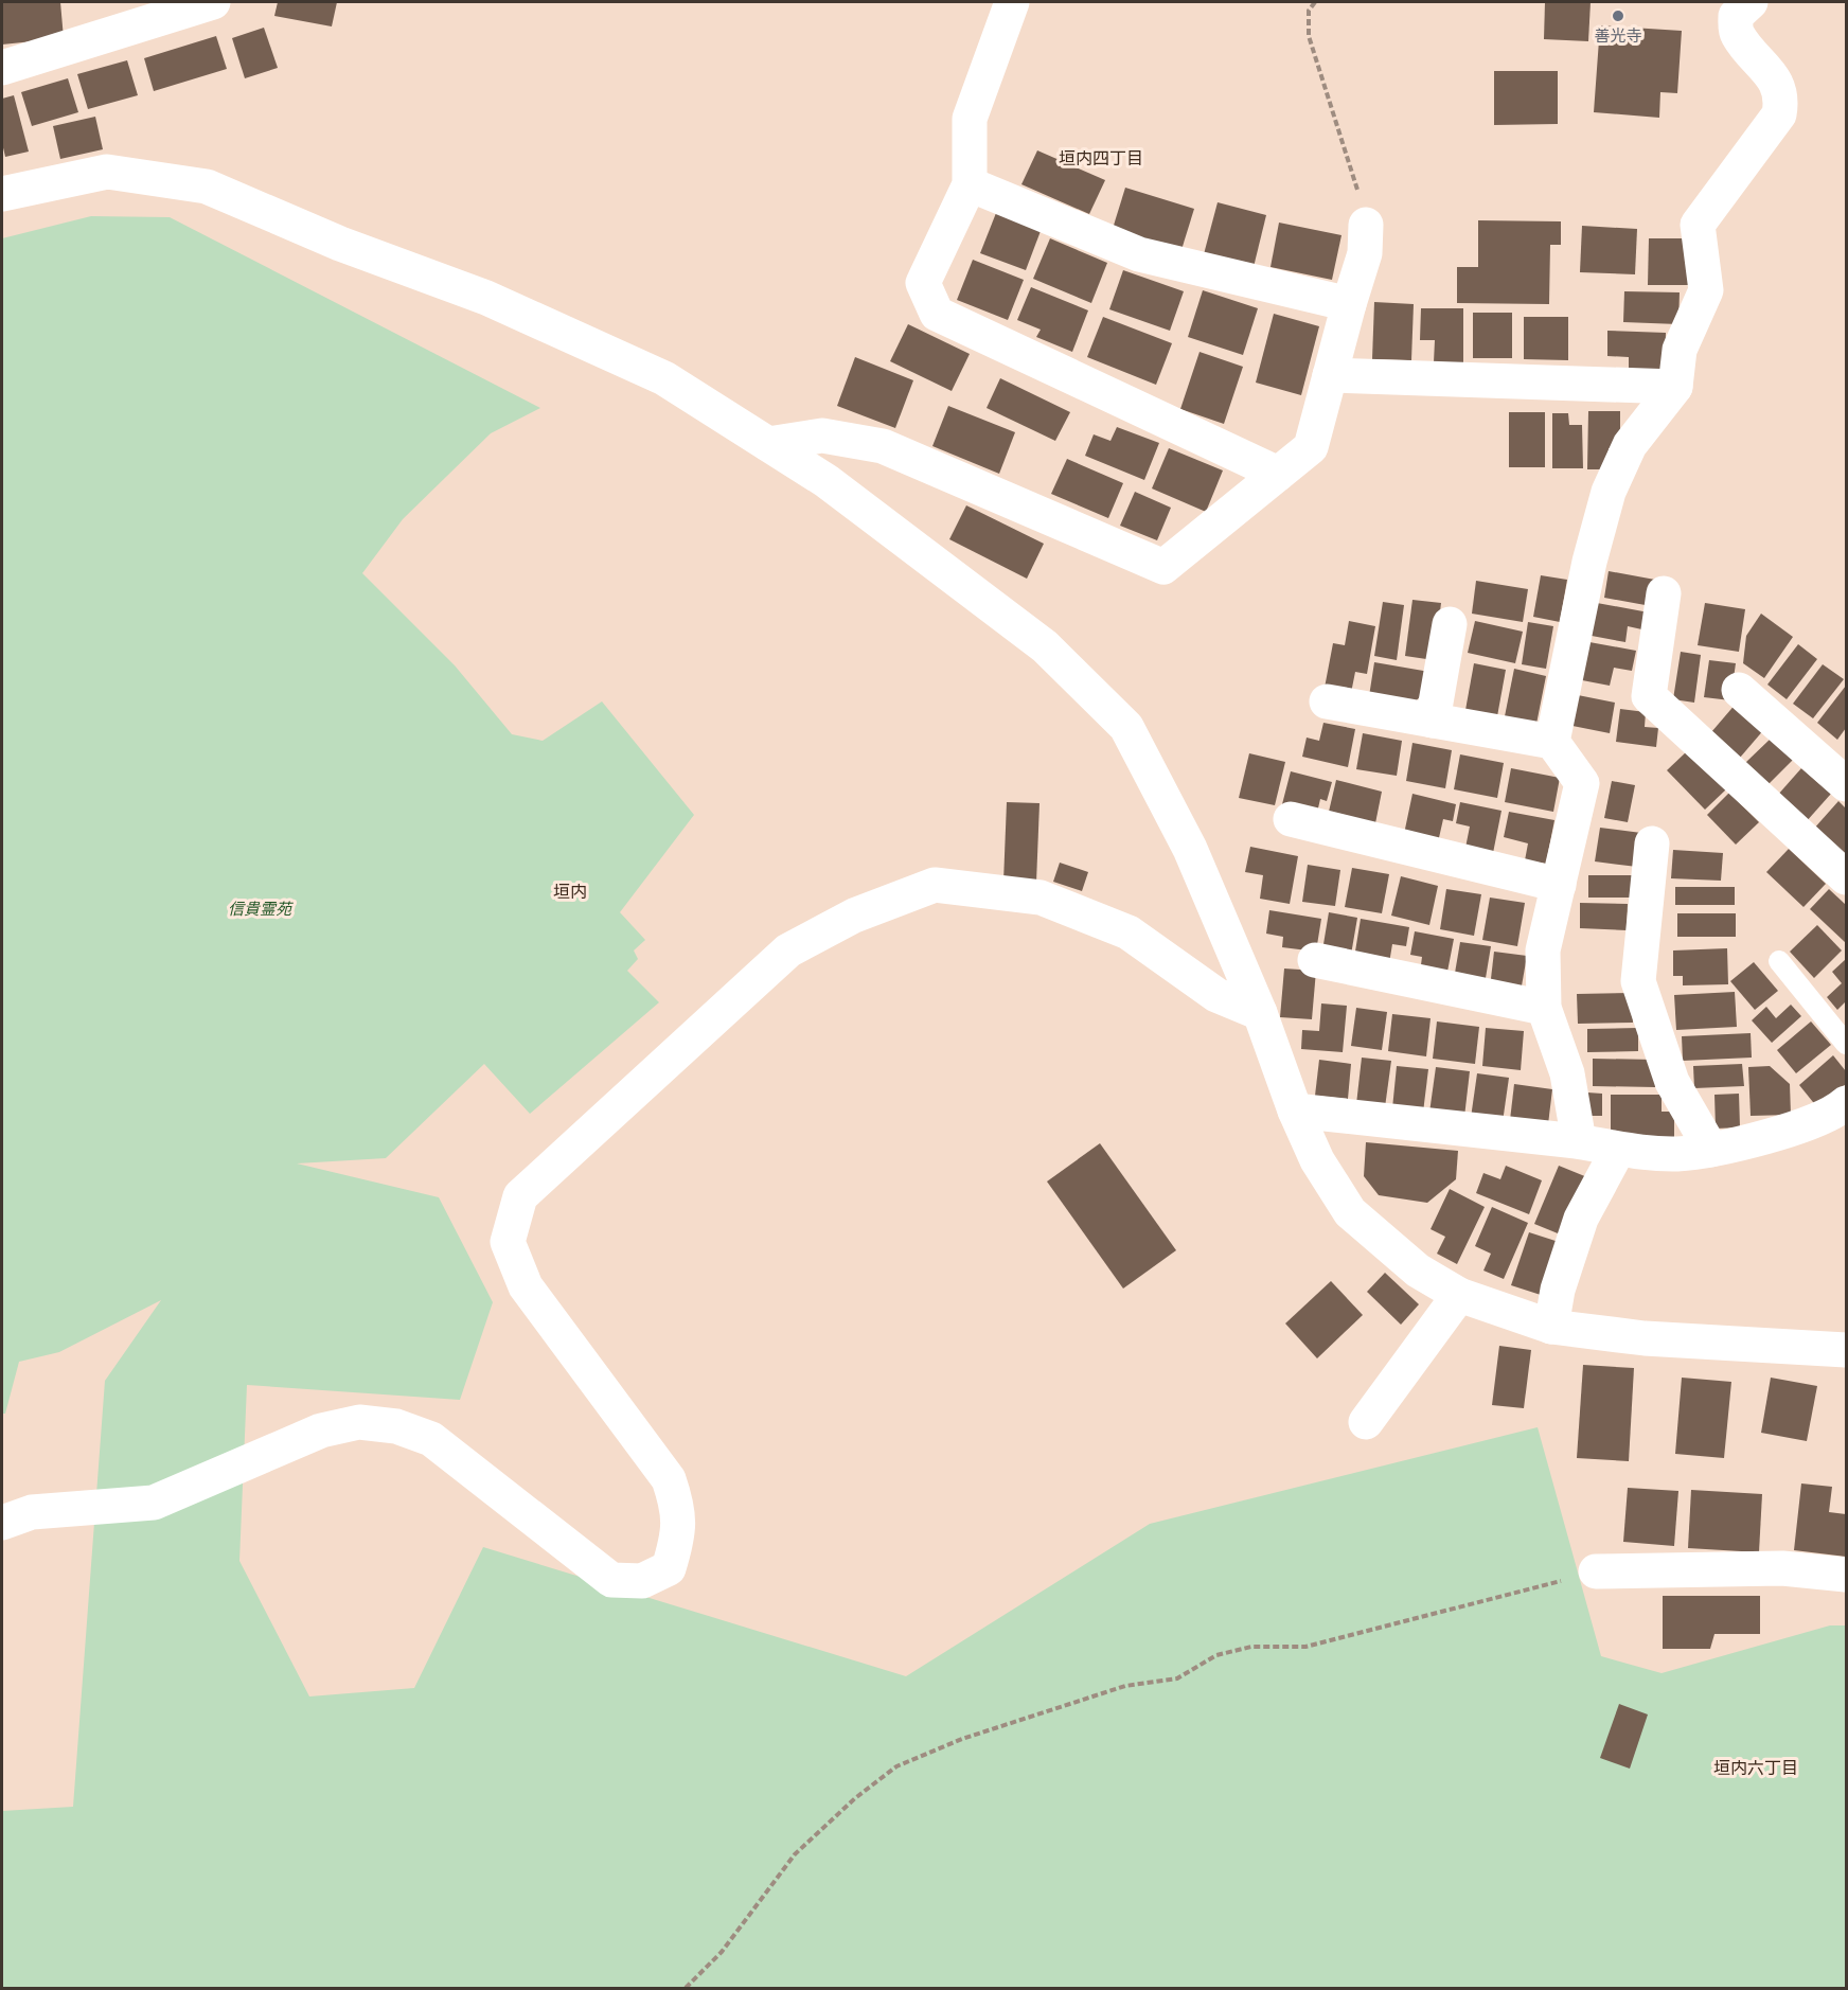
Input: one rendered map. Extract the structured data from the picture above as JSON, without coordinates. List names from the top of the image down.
{
  "districts": ["垣内四丁目", "垣内", "垣内六丁目"],
  "parks": ["信貴霊苑"],
  "places": ["善光寺"]
}
